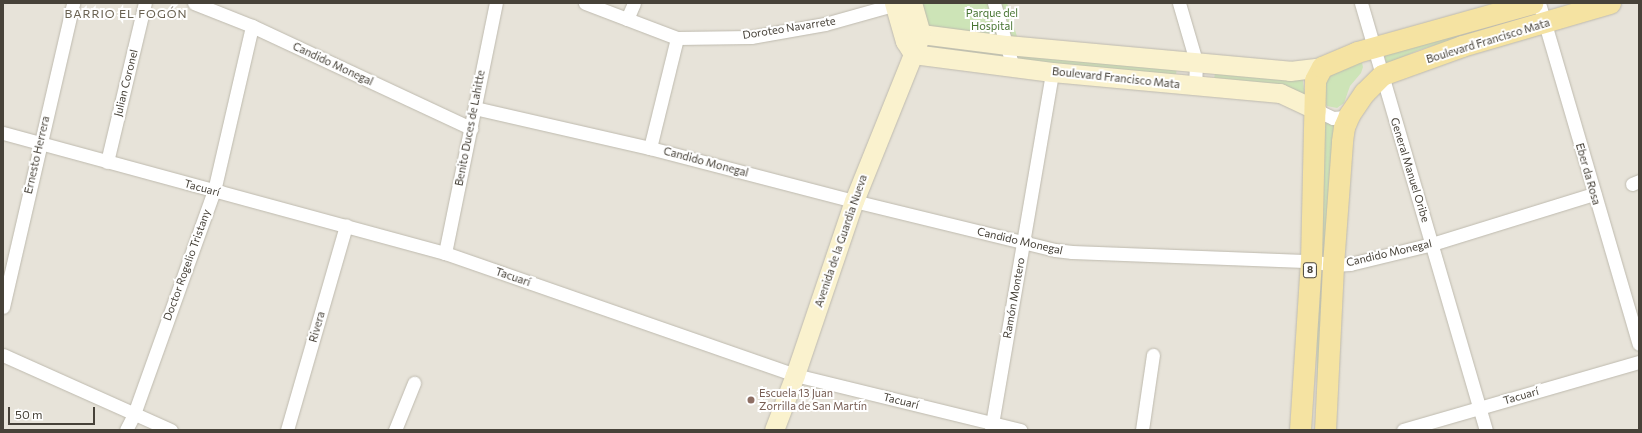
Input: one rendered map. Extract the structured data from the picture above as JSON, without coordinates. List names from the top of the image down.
{
  "streets": {
    "main road": ["Boulevard Francisco Mata", "8"],
    "street": [
      "Doroteo Navarrete",
      "Candido Monegal",
      "Julian Coronel",
      "Benito Duces de Lahitte",
      "Ernesto Herrera",
      "General Manuel Oribe",
      "Eber da Rosa",
      "Tacuarí",
      "Avenida de la Guardia Nueva",
      "Doctor Rogelio Tristany",
      "Ramón Montero",
      "Rivera"
    ]
  },
  "crossings": [
    ["Boulevard Francisco Mata", "General Manuel Oribe"],
    ["Boulevard Francisco Mata", "Eber da Rosa"],
    ["Boulevard Francisco Mata", "Avenida de la Guardia Nueva"],
    ["Boulevard Francisco Mata", "8"],
    ["Boulevard Francisco Mata", "Ramón Montero"],
    ["Candido Monegal", "Benito Duces de Lahitte"],
    ["Candido Monegal", "General Manuel Oribe"],
    ["Candido Monegal", "Eber da Rosa"],
    ["Candido Monegal", "Avenida de la Guardia Nueva"],
    ["Candido Monegal", "Doctor Rogelio Tristany"],
    ["Candido Monegal", "8"],
    ["Candido Monegal", "Ramón Montero"],
    ["Julian Coronel", "Tacuarí"],
    ["Benito Duces de Lahitte", "Tacuarí"],
    ["Ernesto Herrera", "Tacuarí"],
    ["General Manuel Oribe", "Tacuarí"],
    ["Tacuarí", "Avenida de la Guardia Nueva"],
    ["Tacuarí", "Doctor Rogelio Tristany"],
    ["Tacuarí", "Ramón Montero"],
    ["Tacuarí", "Rivera"]
  ],
  "districts": ["BARRIO EL FOGÓN"],
  "parks": ["Parque del Hospital"],
  "places": ["Escuela 13 Juan Zorrilla de San Martín"],
  "scale_bar": "50 m"
}
